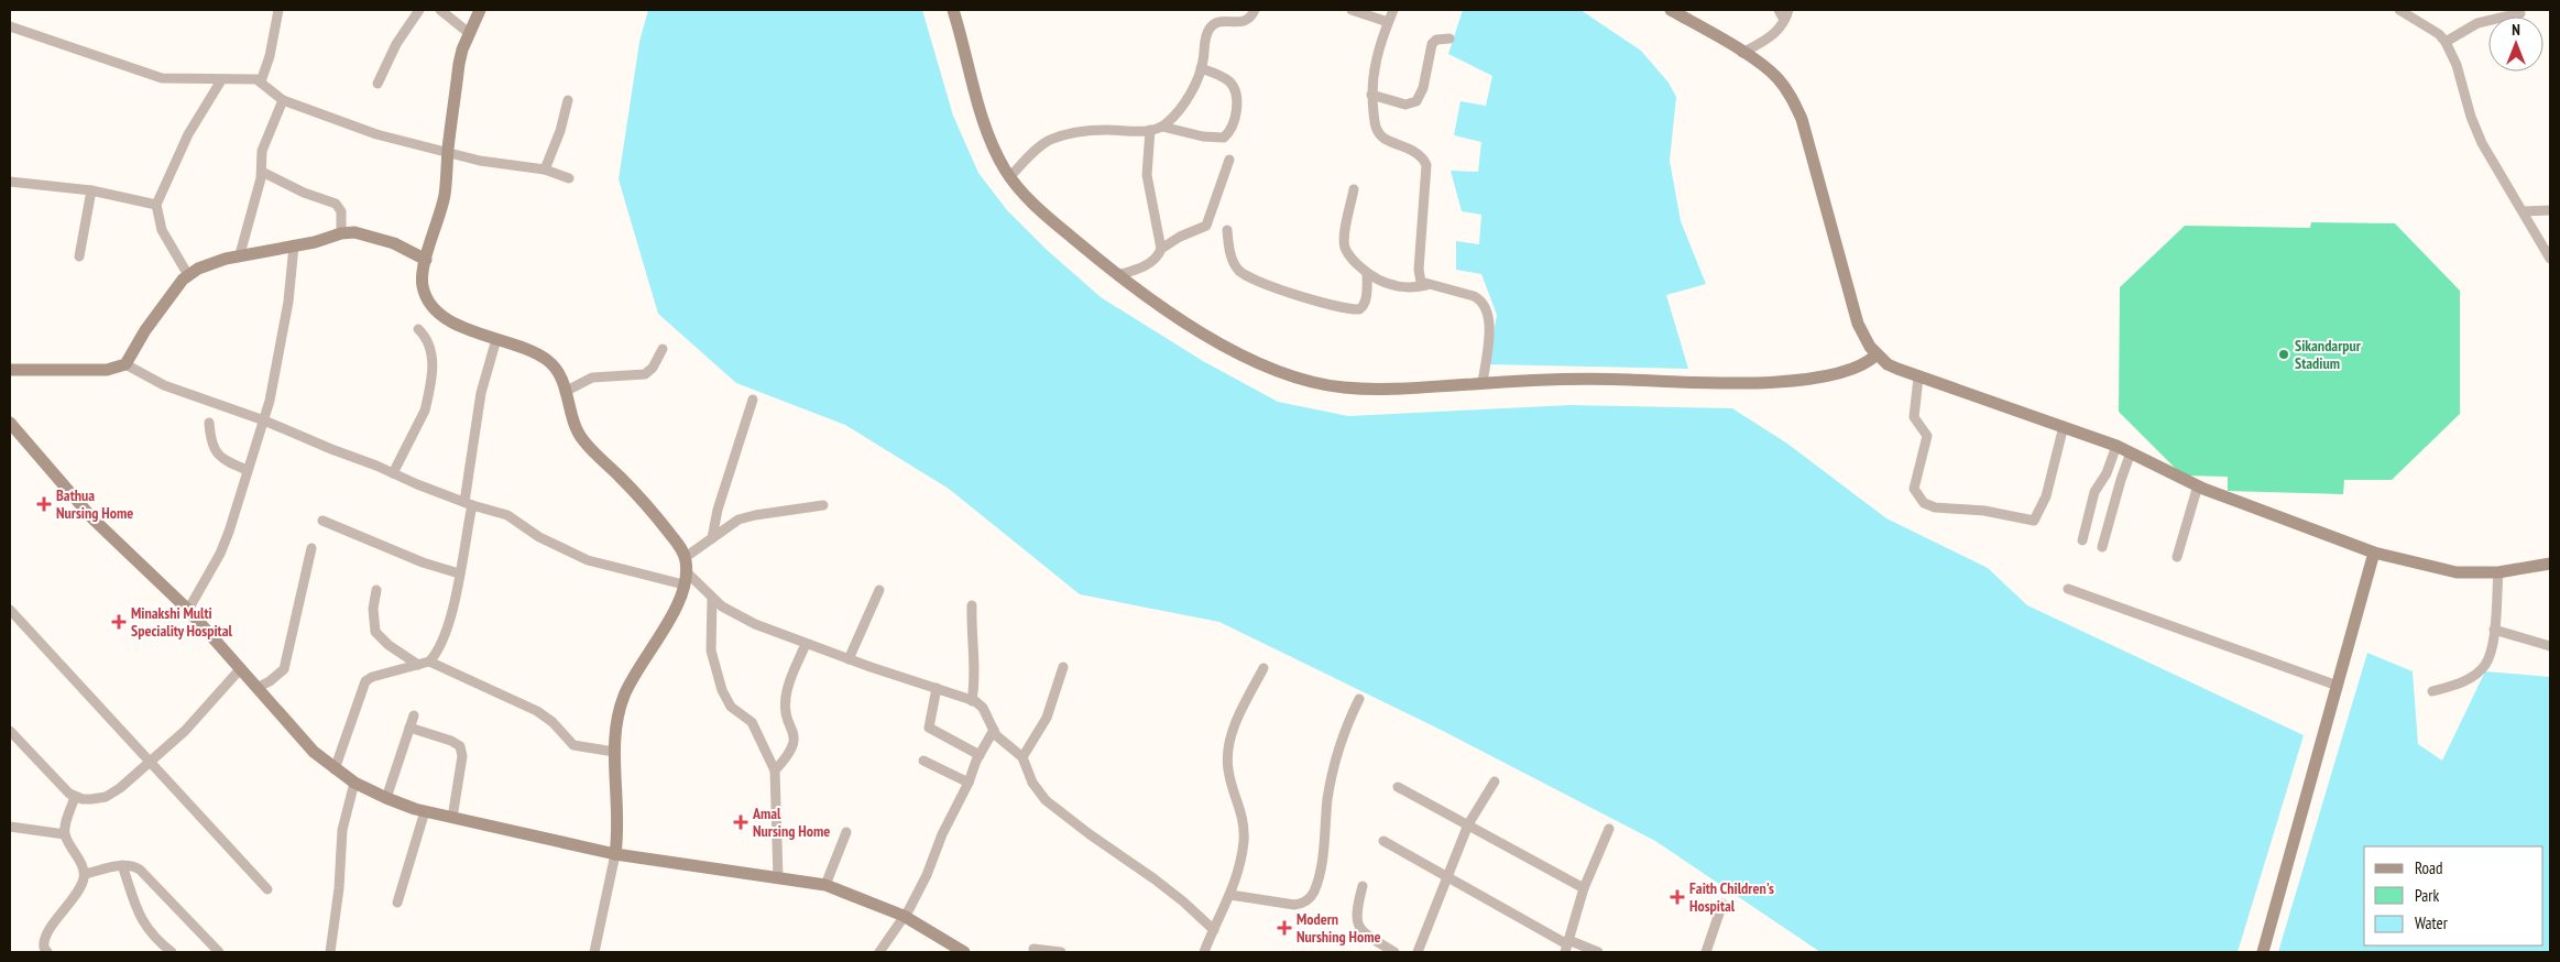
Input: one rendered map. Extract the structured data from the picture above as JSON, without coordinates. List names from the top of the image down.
{
  "places": {
    "other": ["Sikandarpur Stadium"],
    "health": [
      "Bathua Nursing Home",
      "Minakshi Multi Speciality Hospital",
      "Amal Nursing Home",
      "Faith Children's Hospital",
      "Modern Nurshing Home"
    ]
  },
  "legend": ["Road", "Park", "Water"],
  "north": "top"
}
